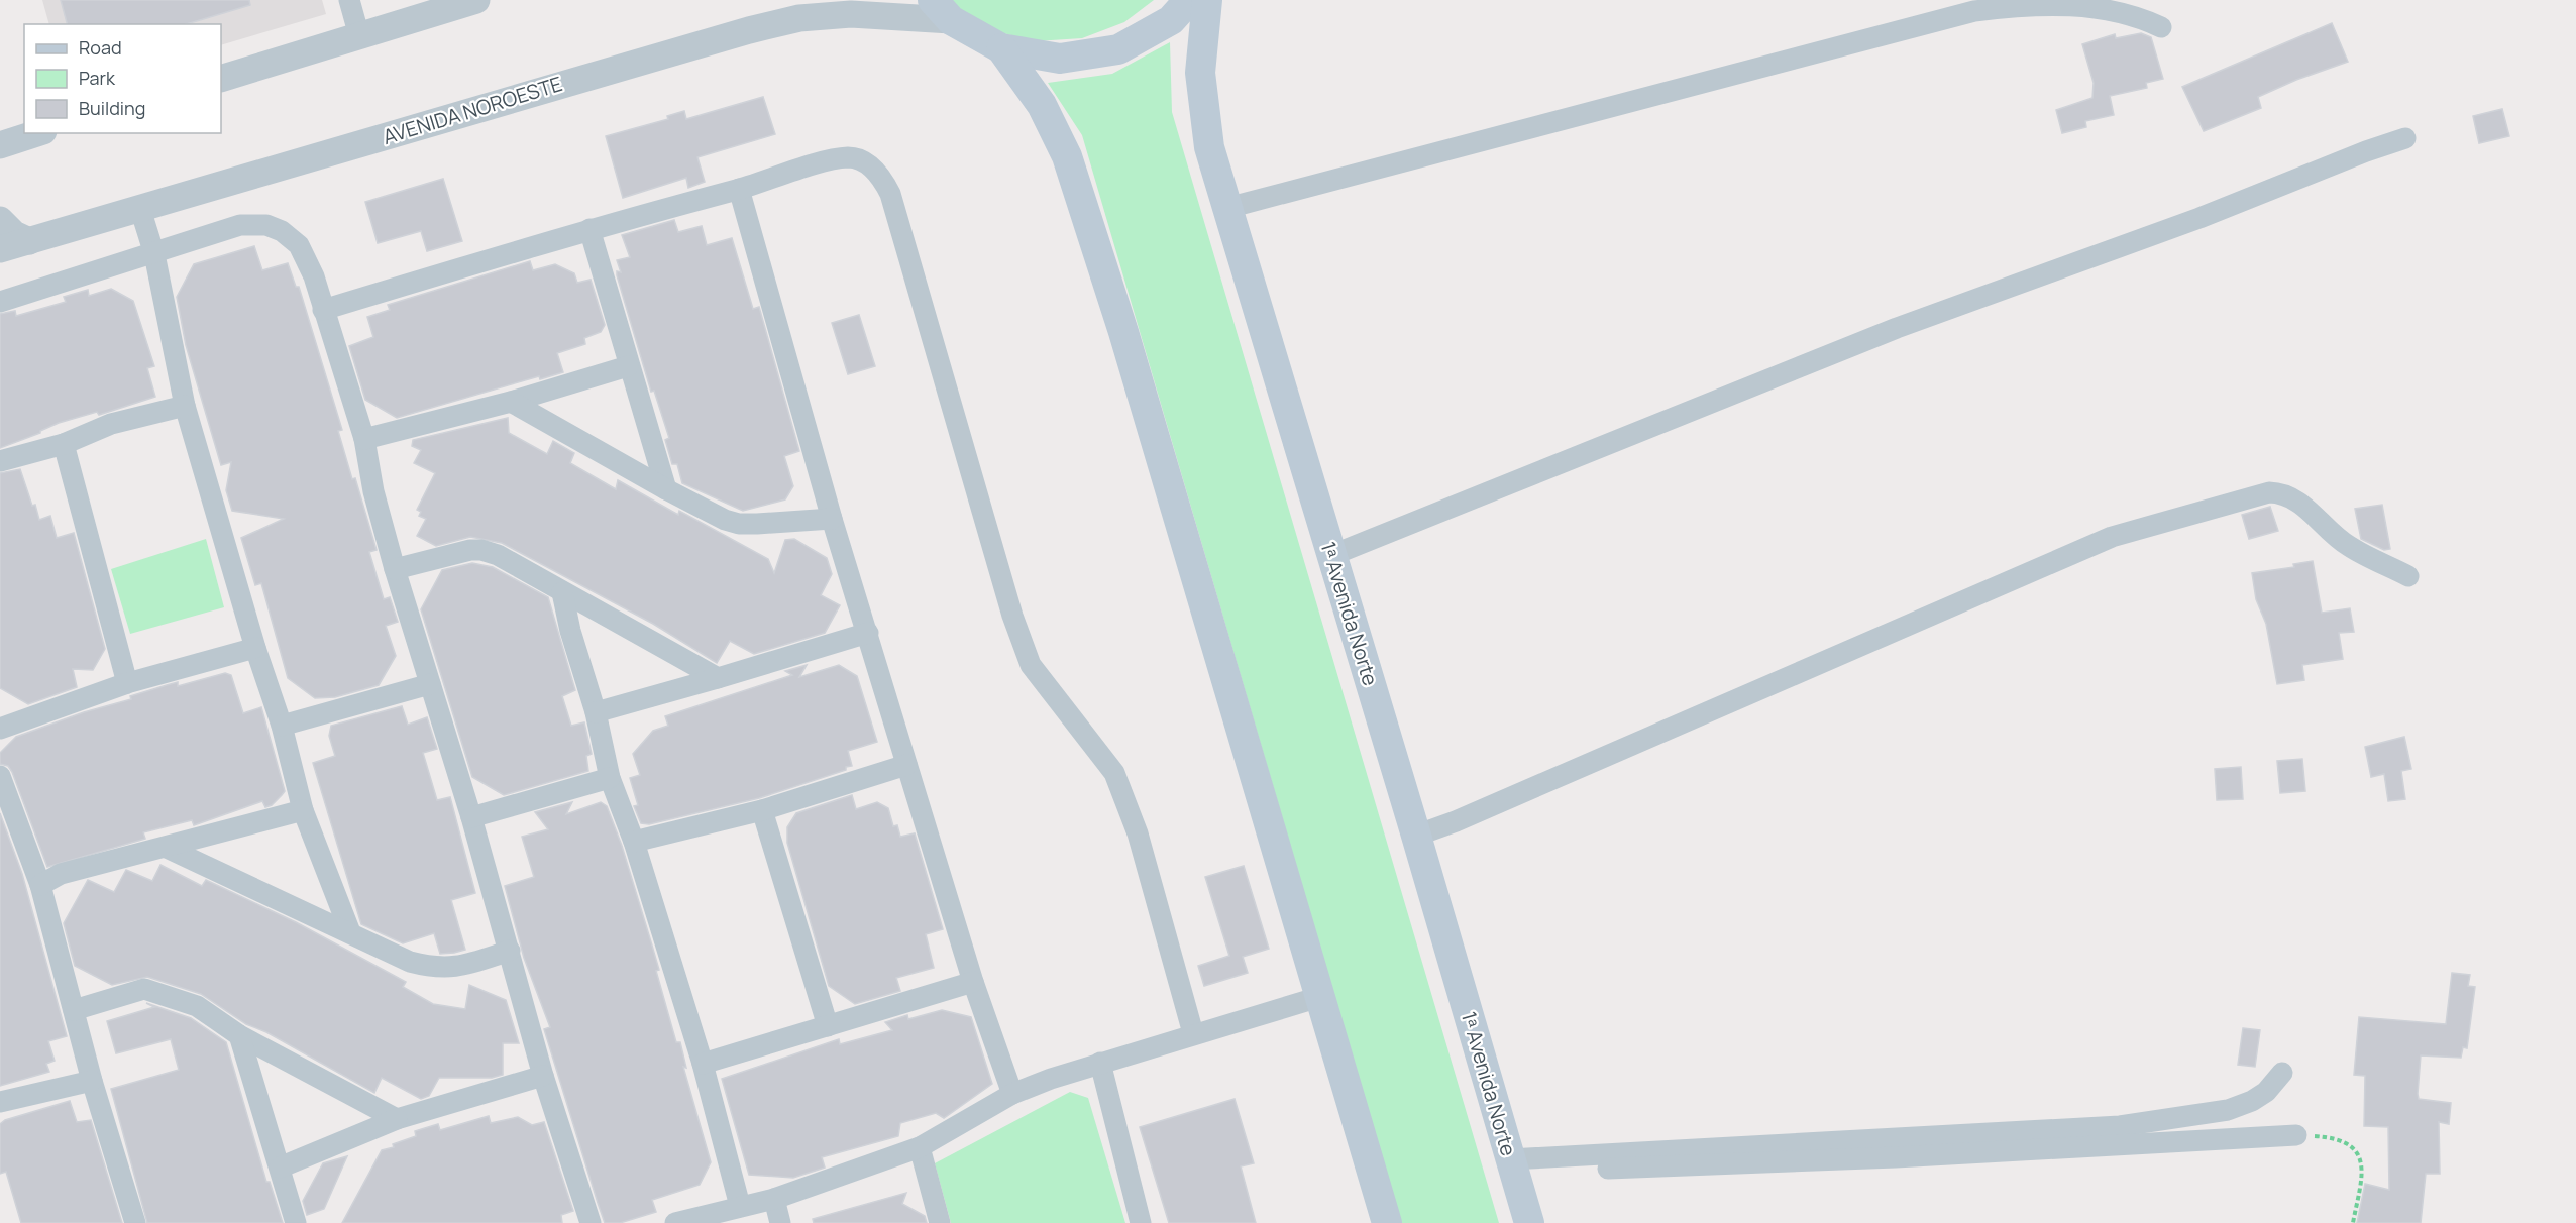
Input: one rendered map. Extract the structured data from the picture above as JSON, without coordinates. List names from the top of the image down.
{
  "streets": {
    "main road": ["1ᵃ Avenida Norte"],
    "street": ["AVENIDA NOROESTE"]
  },
  "legend": ["Road", "Park", "Building"]
}
